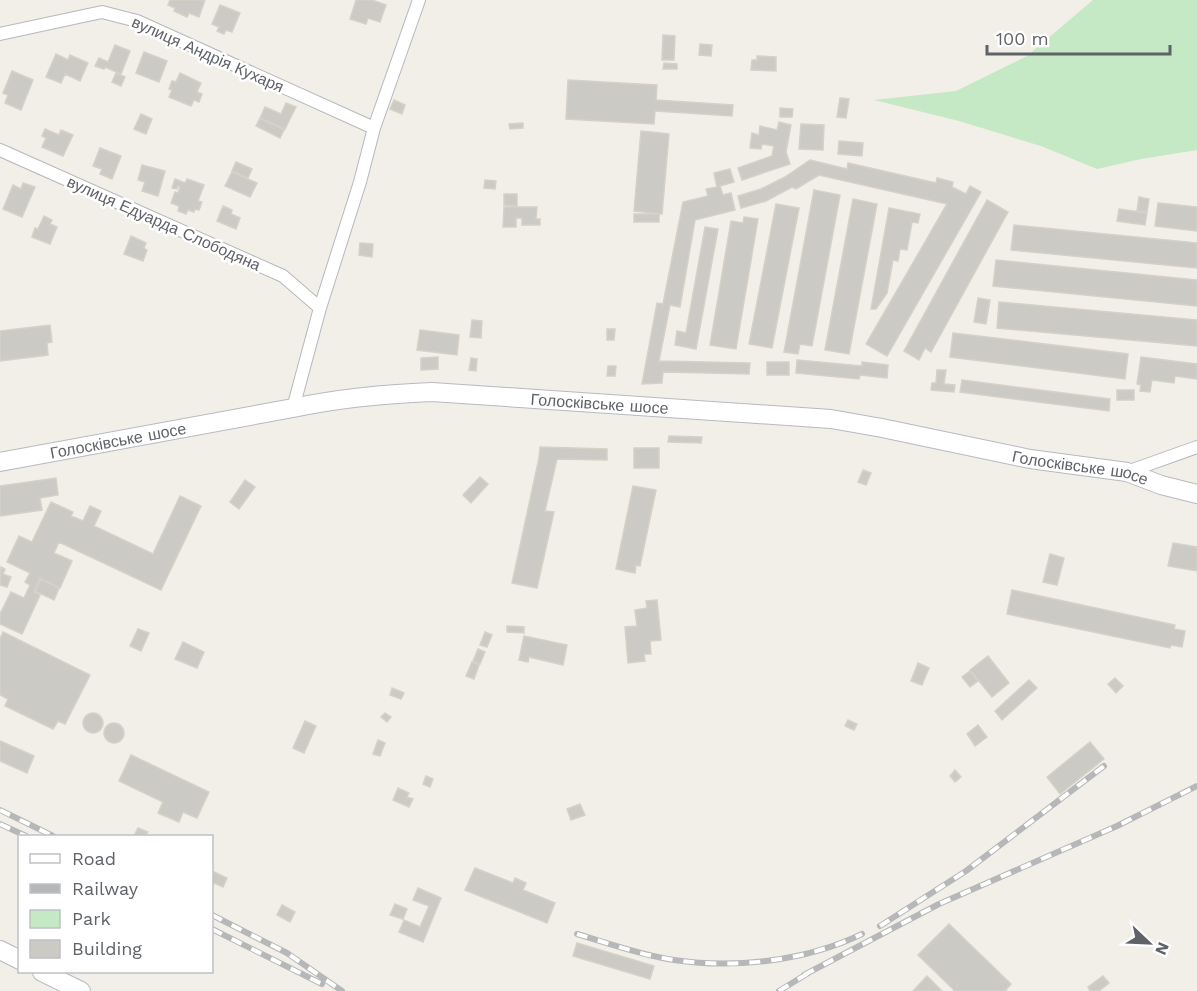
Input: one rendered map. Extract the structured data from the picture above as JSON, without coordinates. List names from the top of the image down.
{
  "streets": {
    "street": ["вулиця Андрія Кухаря", "вулиця Едуарда Слободяна", "Голосківське шосе"]
  },
  "legend": [
    "Road",
    "Railway",
    "Park",
    "Building"
  ],
  "scale_bar": "100 m",
  "north": "bottom right"
}
